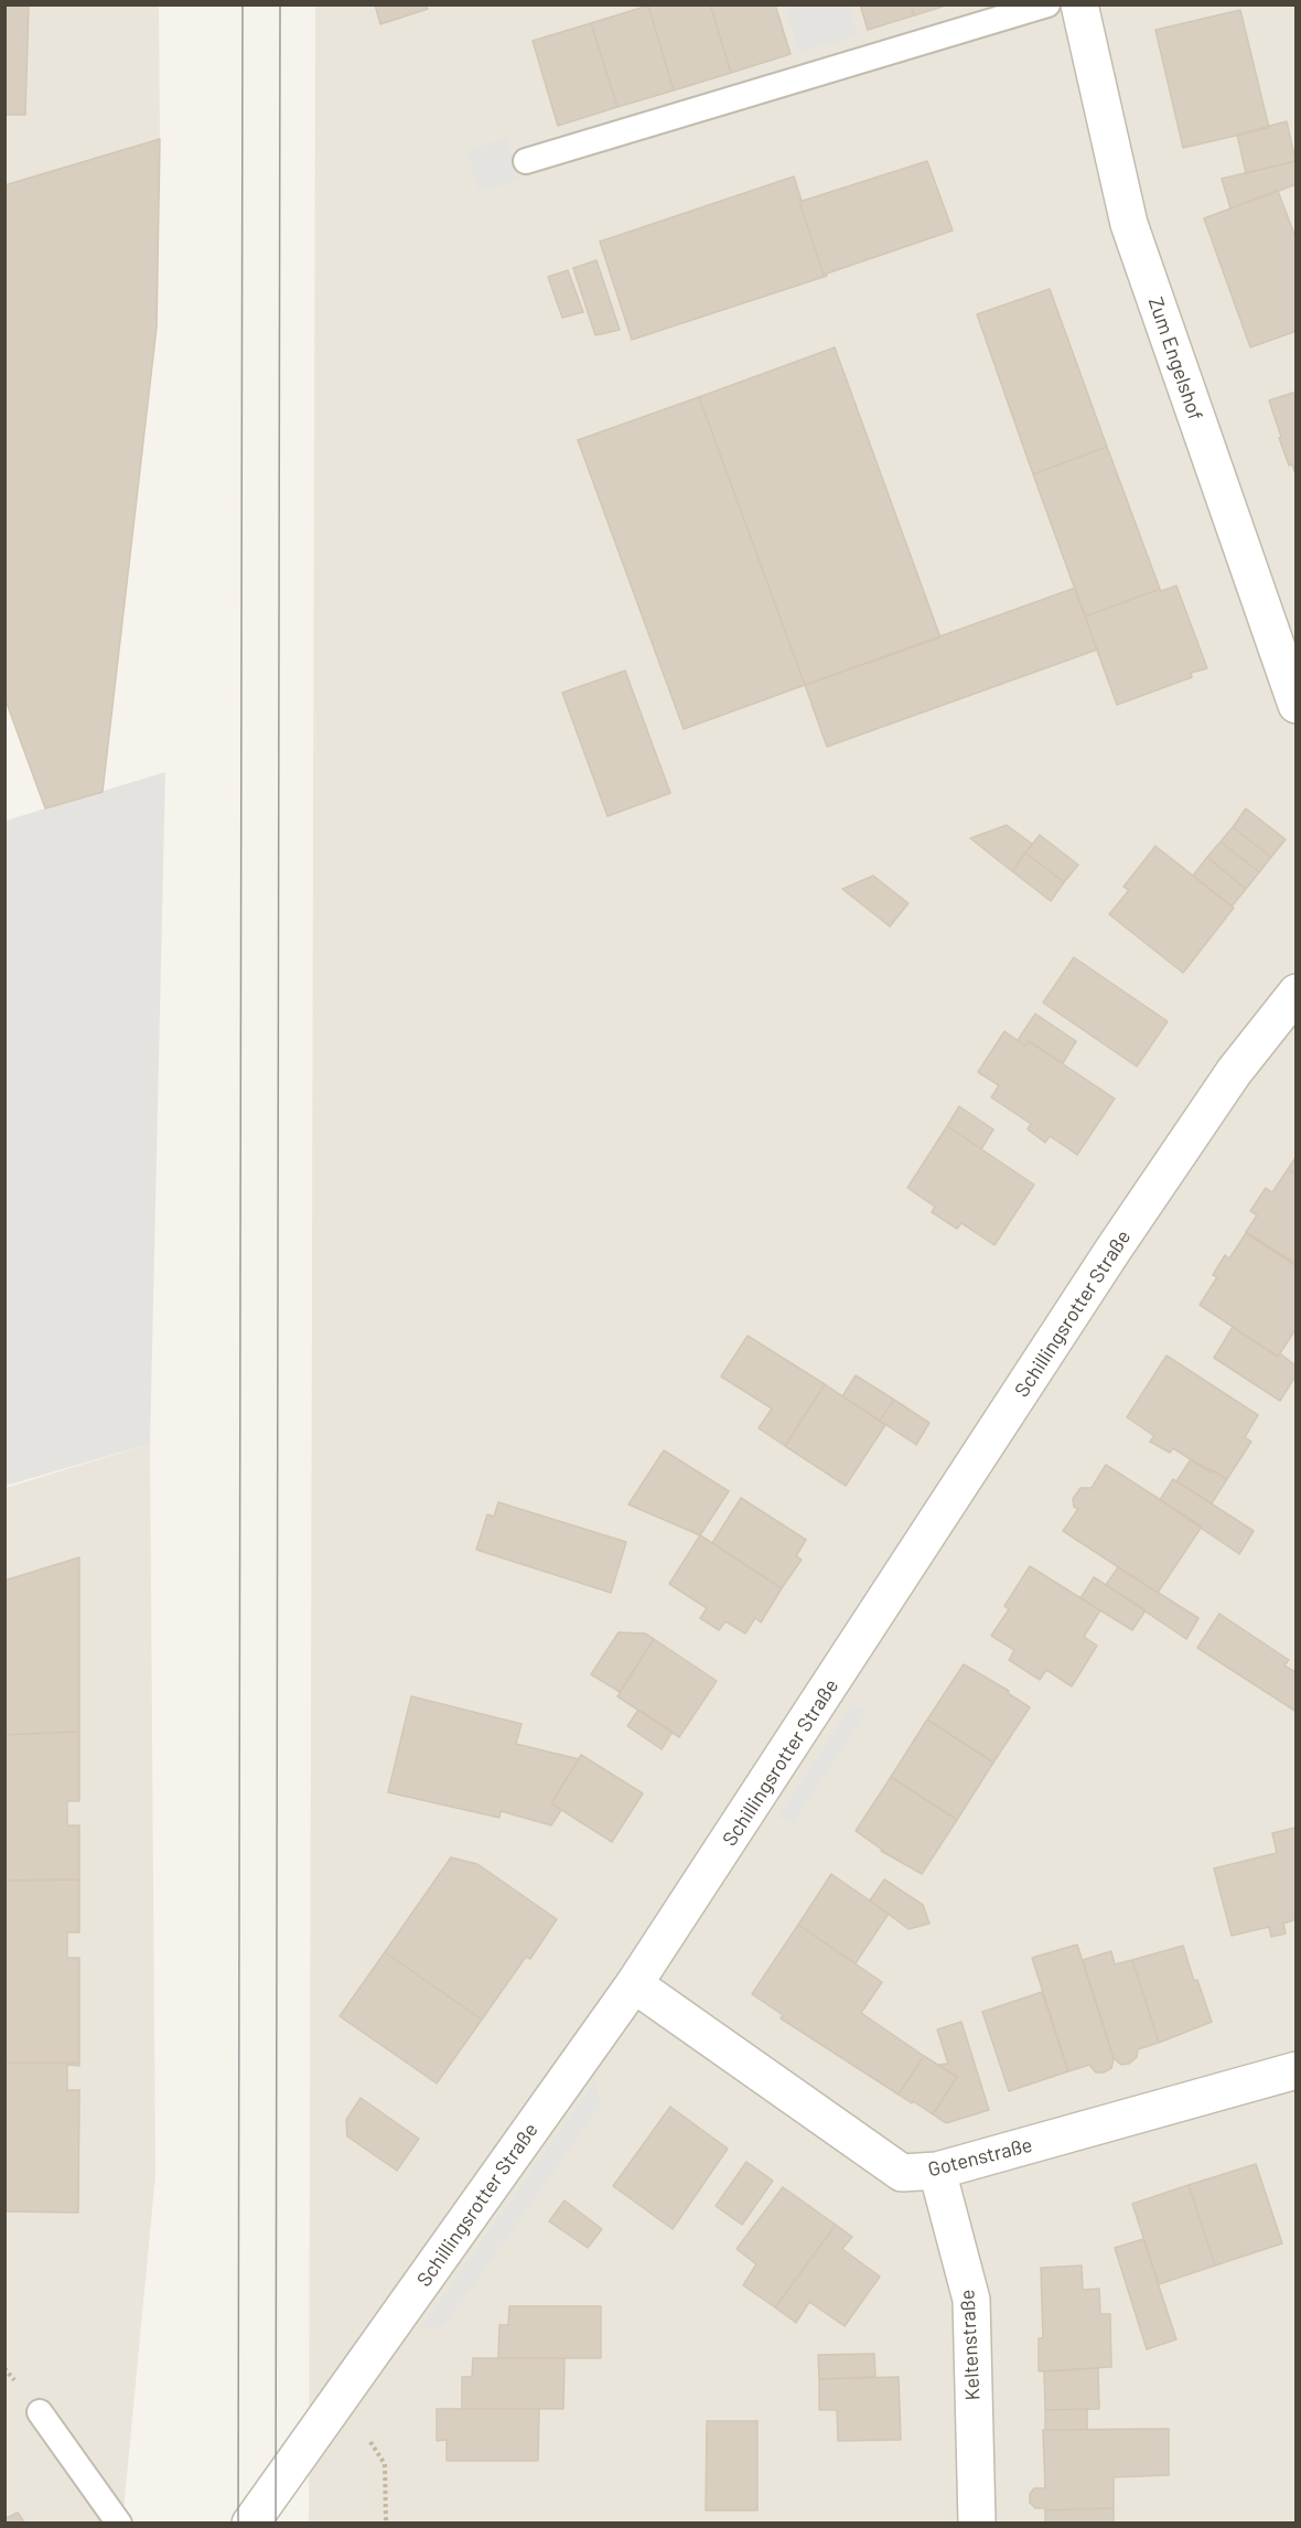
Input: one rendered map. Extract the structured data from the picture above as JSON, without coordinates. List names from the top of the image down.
{
  "streets": {
    "street": [
      "Zum Engelshof",
      "Schillingsrotter Straße",
      "Gotenstraße",
      "Keltenstraße"
    ]
  },
  "crossings": [
    ["Schillingsrotter Straße", "Gotenstraße"],
    ["Gotenstraße", "Keltenstraße"]
  ]
}
